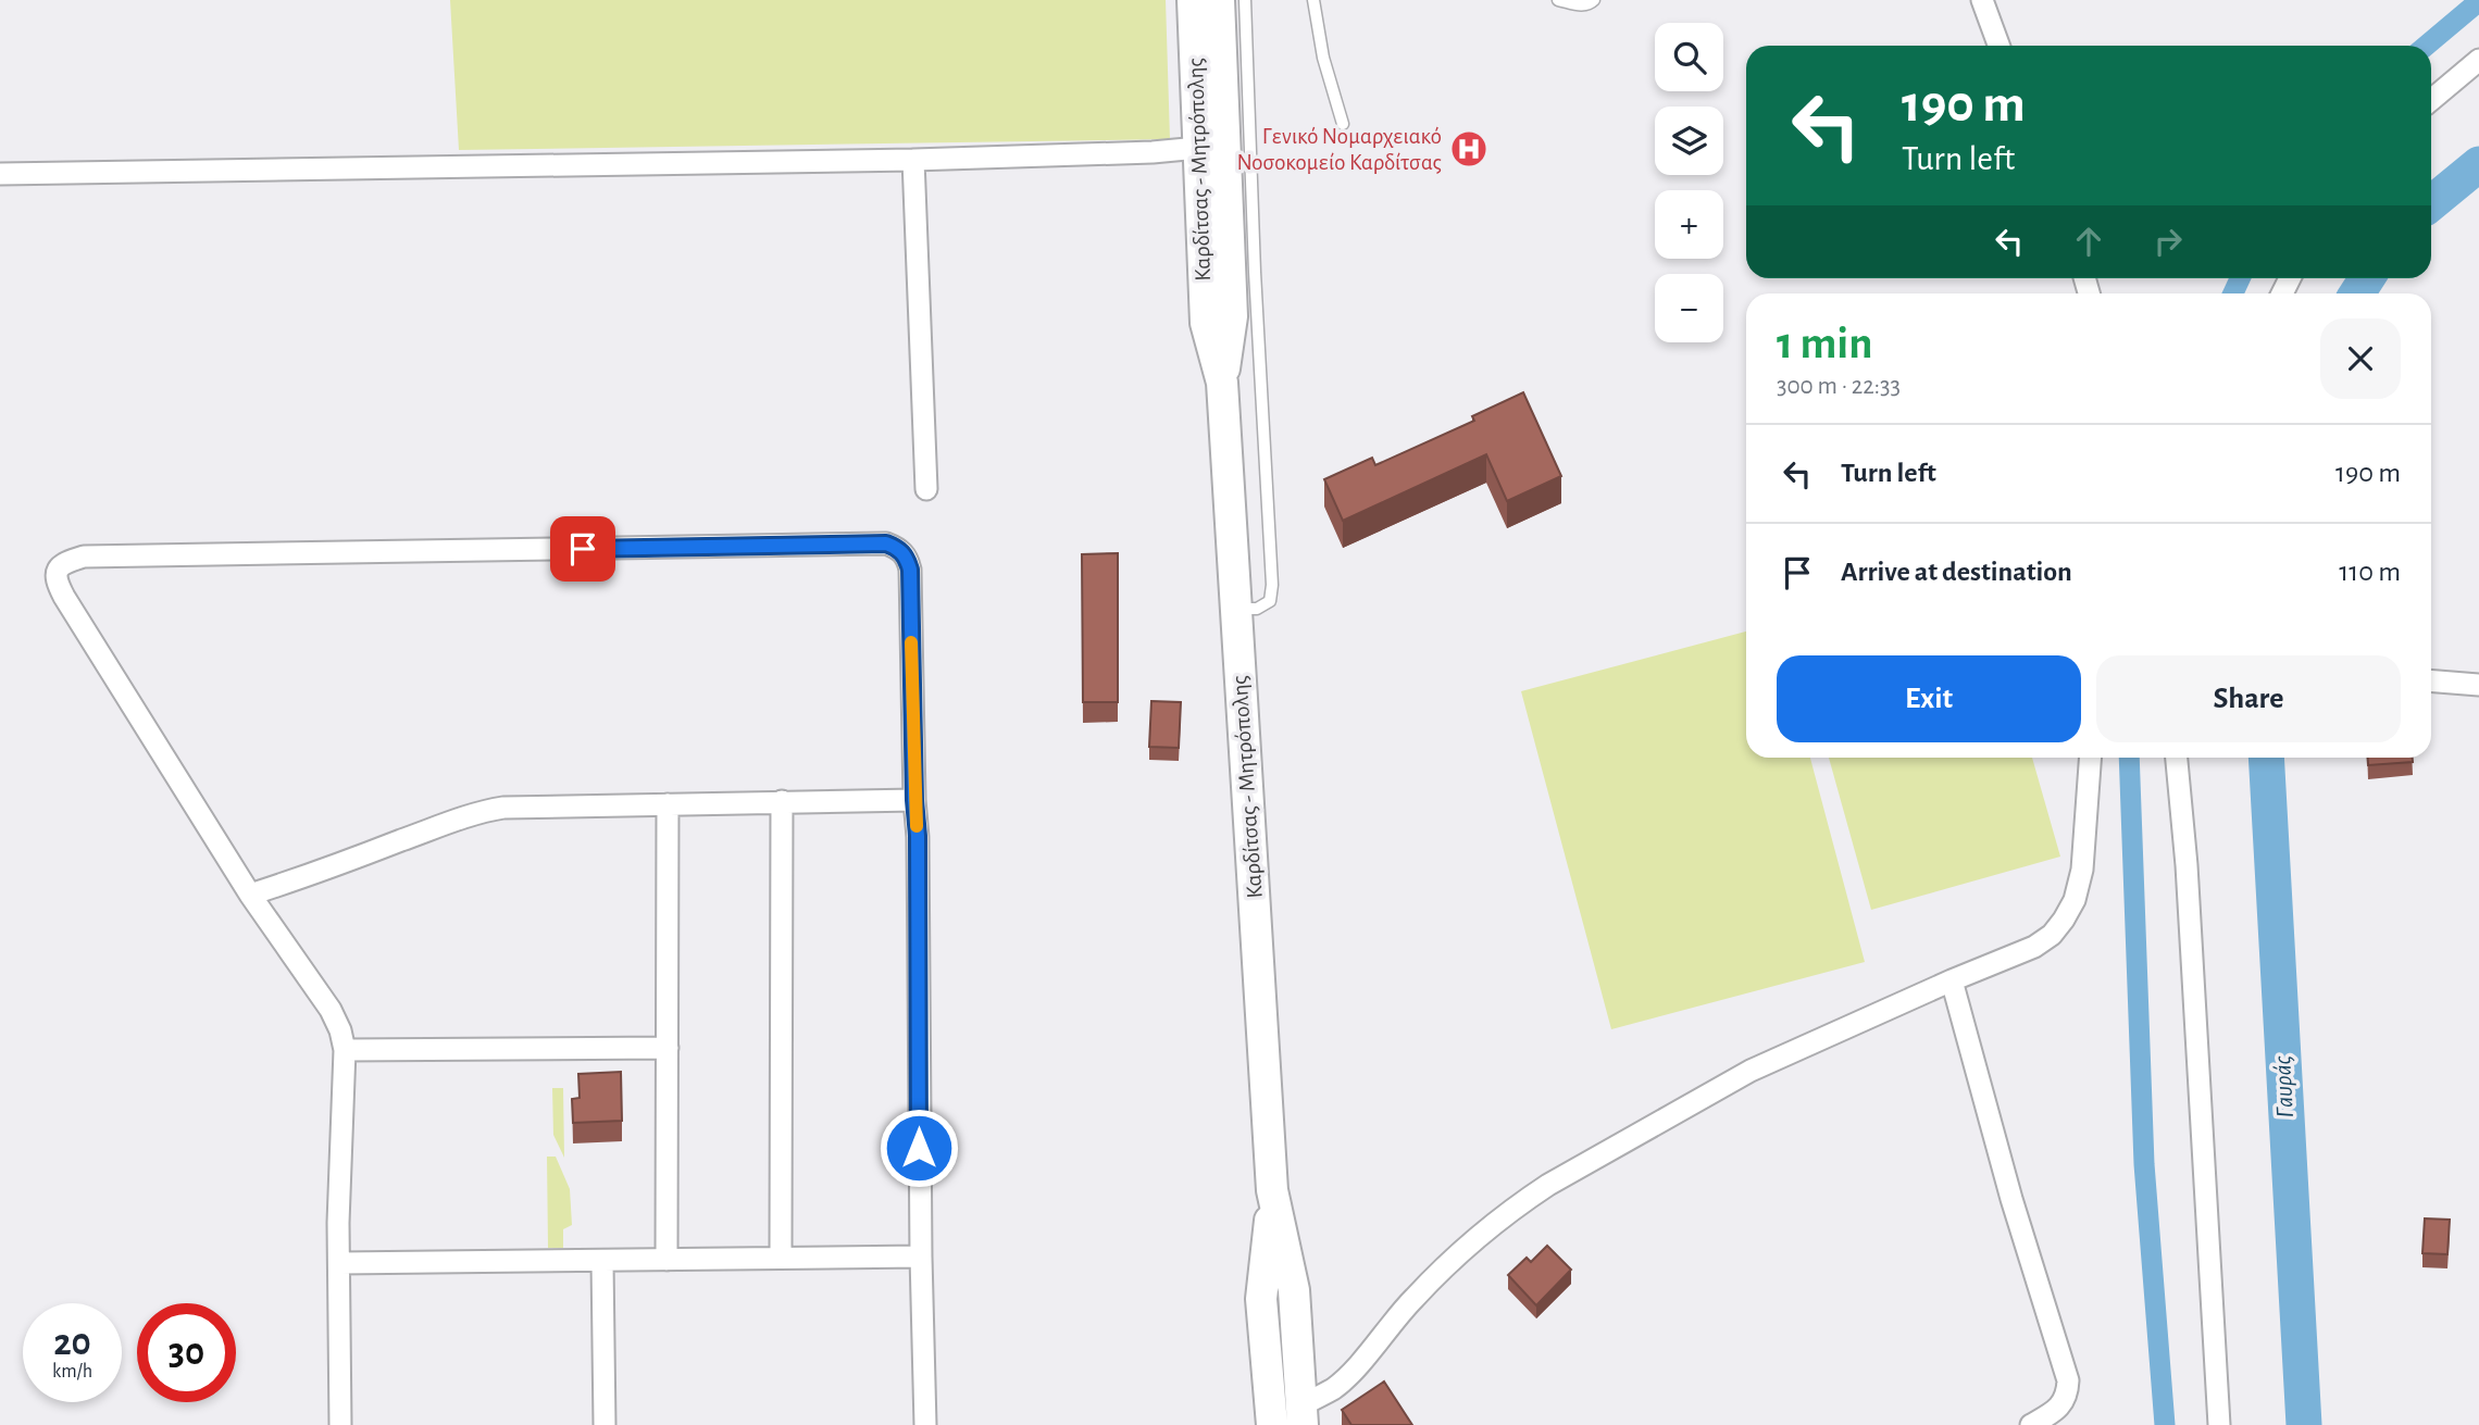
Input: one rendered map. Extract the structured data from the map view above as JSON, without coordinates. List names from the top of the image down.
{
  "streets": {
    "main road": ["Καρδίτσας - Μητρόπολης"]
  },
  "water": ["Γαυράς"],
  "places": {
    "hospital": ["Γενικό Νομαρχειακό Νοσοκομείο Καρδίτσας"]
  },
  "page": {
    "map_buttons": ["+", "−"],
    "turn": ["190 m", "Turn left"],
    "heading": ["1 min", "300 m · 22:33"],
    "list": [
      {
        "name": "Turn left",
        "value": "190 m"
      },
      {
        "name": "Arrive at destination",
        "value": "110 m"
      }
    ],
    "buttons": ["Exit", "Share"],
    "speed": "20 km/h",
    "limit": "30"
  }
}
